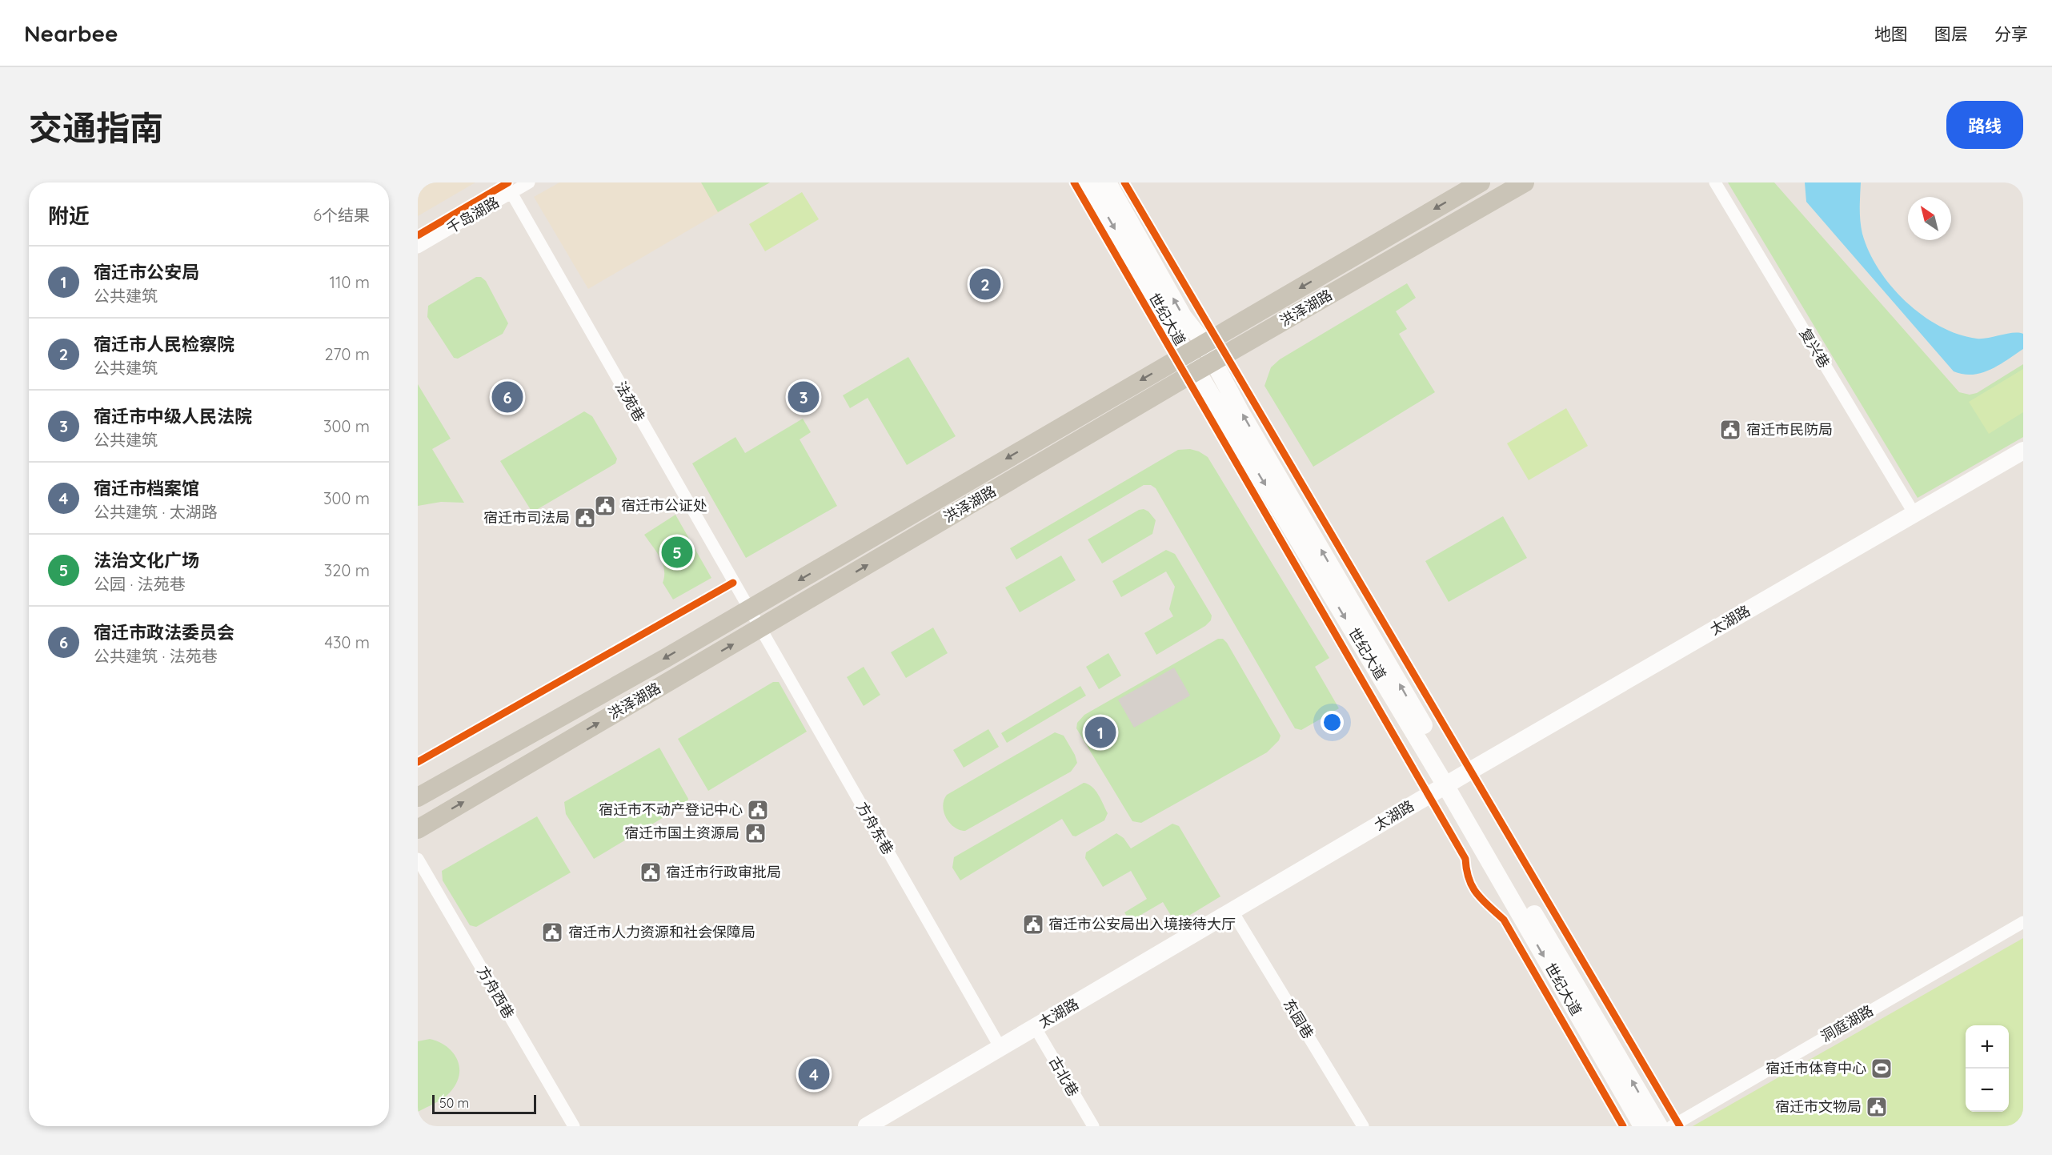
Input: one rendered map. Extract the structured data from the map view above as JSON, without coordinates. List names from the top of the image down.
{
  "streets": {
    "main road": ["洪泽湖路"],
    "street": [
      "千岛湖路",
      "世纪大道",
      "复兴巷",
      "法苑巷",
      "太湖路",
      "方舟东巷",
      "方舟西巷",
      "东园巷",
      "洞庭湖路",
      "古北巷"
    ]
  },
  "crossings": [
    ["千岛湖路", "法苑巷"],
    ["洪泽湖路", "世纪大道"],
    ["洪泽湖路", "法苑巷"],
    ["洪泽湖路", "方舟东巷"],
    ["世纪大道", "太湖路"],
    ["复兴巷", "太湖路"],
    ["法苑巷", "方舟东巷"],
    ["太湖路", "方舟东巷"],
    ["太湖路", "东园巷"],
    ["太湖路", "古北巷"]
  ],
  "places": {
    "public building": [
      "宿迁市民防局",
      "宿迁市公证处",
      "宿迁市司法局",
      "宿迁市不动产登记中心",
      "宿迁市国土资源局",
      "宿迁市行政审批局",
      "宿迁市公安局出入境接待大厅",
      "宿迁市人力资源和社会保障局",
      "宿迁市文物局"
    ],
    "sports": ["宿迁市体育中心"]
  },
  "scale_bar": "50 m",
  "north": "top left",
  "page": {
    "header": "Nearbee",
    "nav": ["地图", "图层", "分享"],
    "title": "交通指南",
    "buttons": "路线",
    "heading": ["附近", "6个结果"],
    "list": [
      {
        "mark": "1",
        "name": "宿迁市公安局",
        "note": "公共建筑",
        "value": "110 m"
      },
      {
        "mark": "2",
        "name": "宿迁市人民检察院",
        "note": "公共建筑",
        "value": "270 m"
      },
      {
        "mark": "3",
        "name": "宿迁市中级人民法院",
        "note": "公共建筑",
        "value": "300 m"
      },
      {
        "mark": "4",
        "name": "宿迁市档案馆",
        "note": "公共建筑 · 太湖路",
        "value": "300 m"
      },
      {
        "mark": "5",
        "name": "法治文化广场",
        "note": "公园 · 法苑巷",
        "value": "320 m"
      },
      {
        "mark": "6",
        "name": "宿迁市政法委员会",
        "note": "公共建筑 · 法苑巷",
        "value": "430 m"
      }
    ],
    "pins": [
      "2",
      "3",
      "6",
      "5",
      "1",
      "4"
    ],
    "map_buttons": ["+", "−"],
    "scale": "50 m"
  }
}
